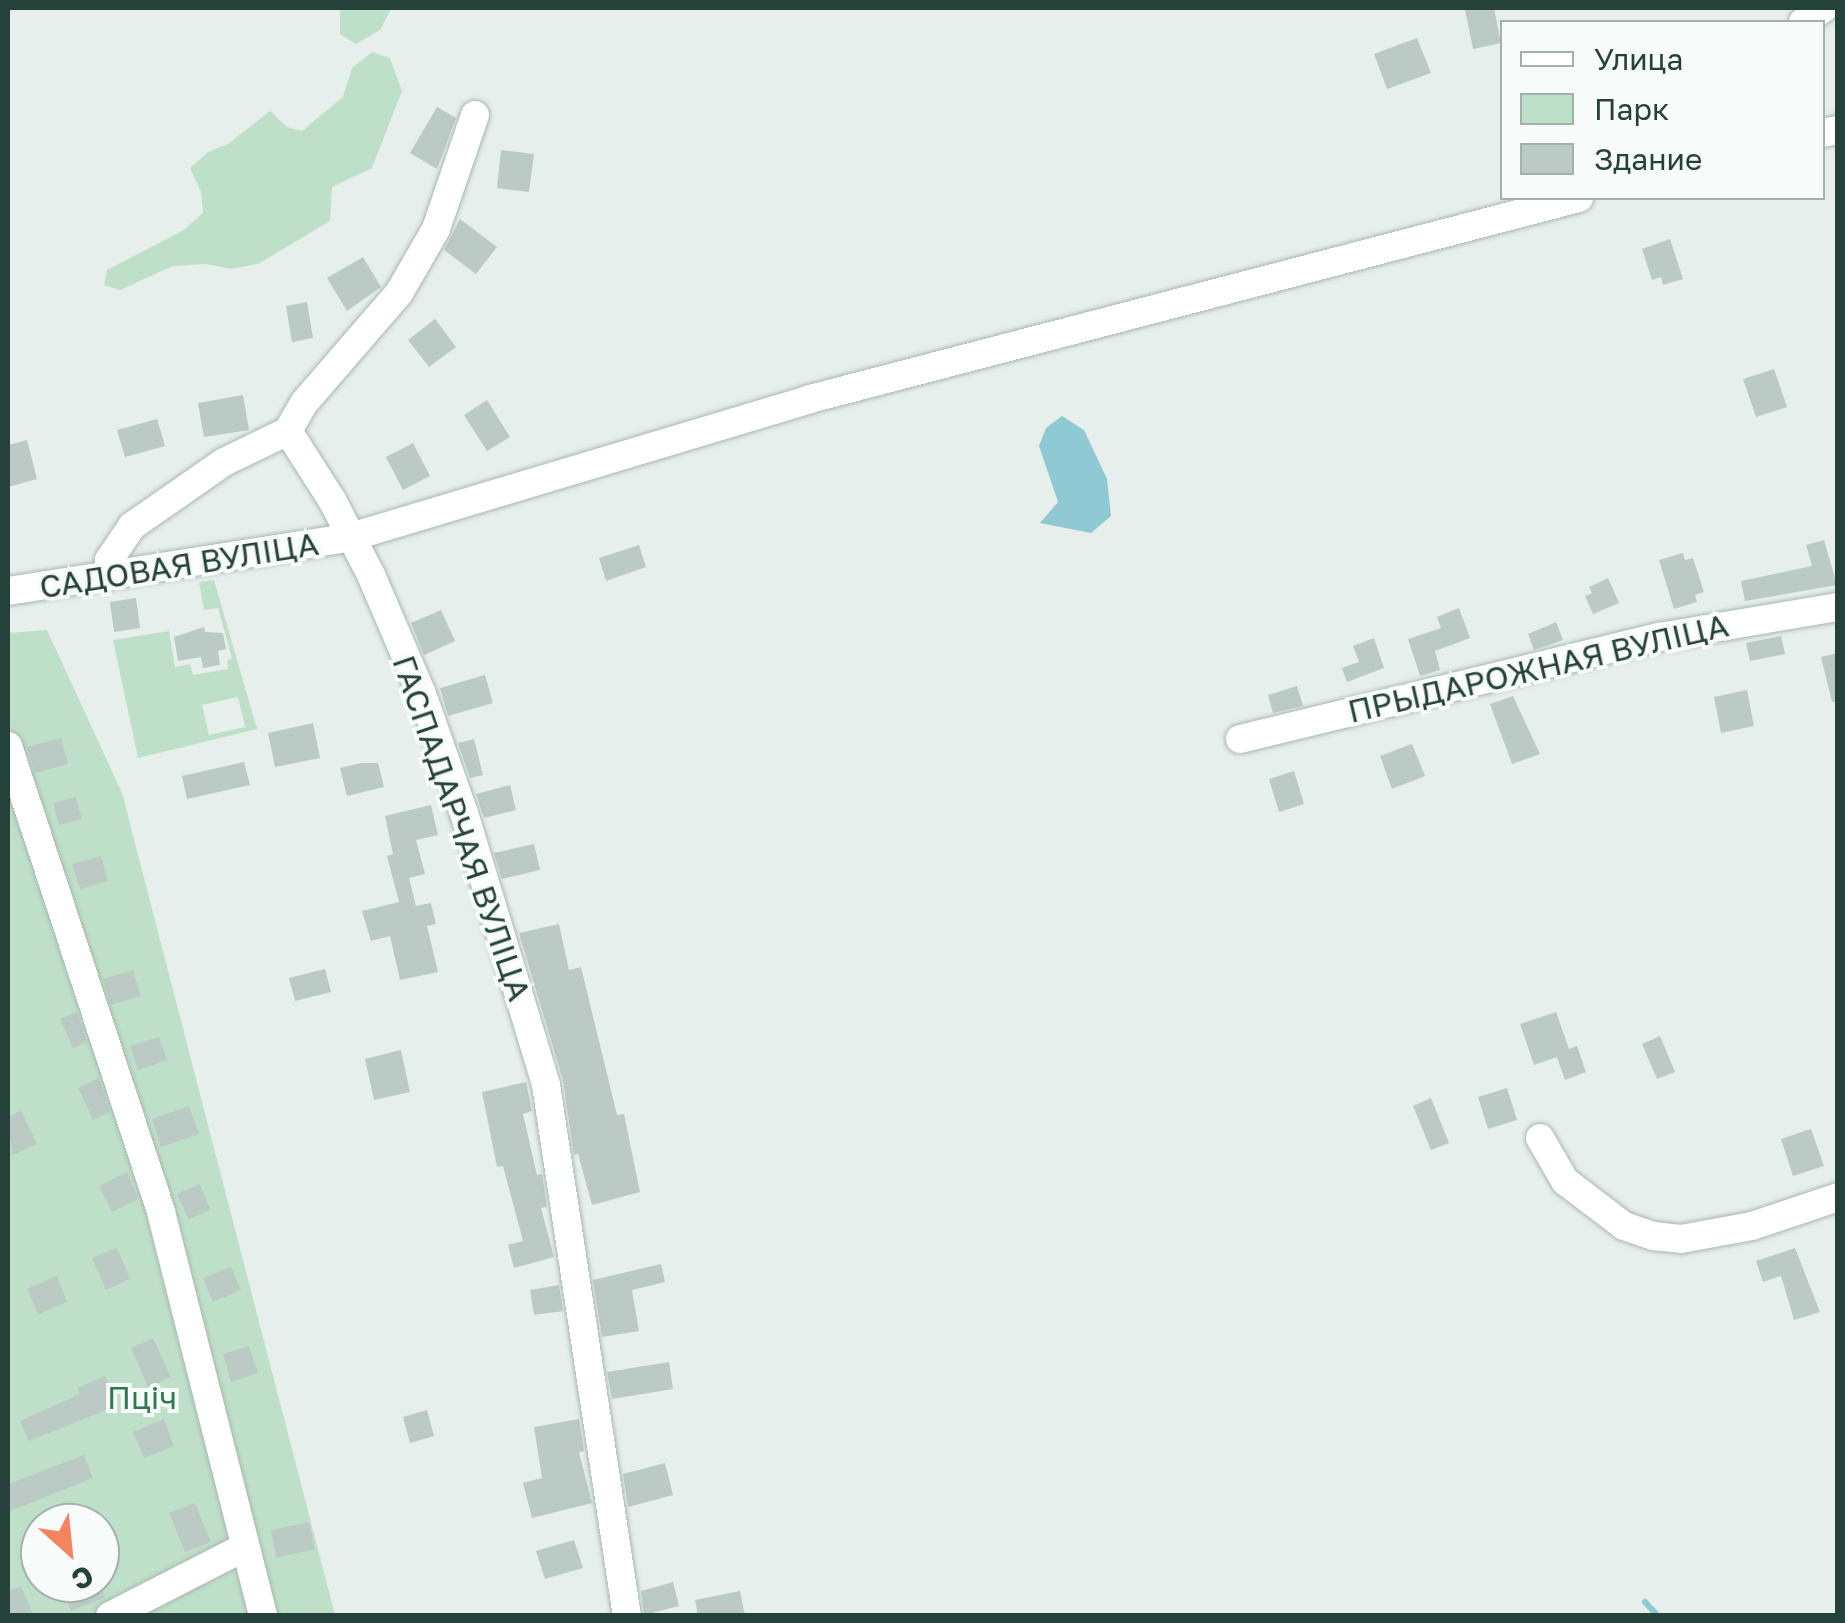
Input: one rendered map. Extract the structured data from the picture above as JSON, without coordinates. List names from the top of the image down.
{
  "streets": {
    "street": ["САДОВАЯ ВУЛІЦА", "ПРЫДАРОЖНАЯ ВУЛІЦА", "ГАСПАДАРЧАЯ ВУЛІЦА"]
  },
  "crossings": [
    ["САДОВАЯ ВУЛІЦА", "ГАСПАДАРЧАЯ ВУЛІЦА"]
  ],
  "parks": ["Пціч"],
  "legend": ["Улица", "Парк", "Здание"],
  "north": "bottom right"
}
